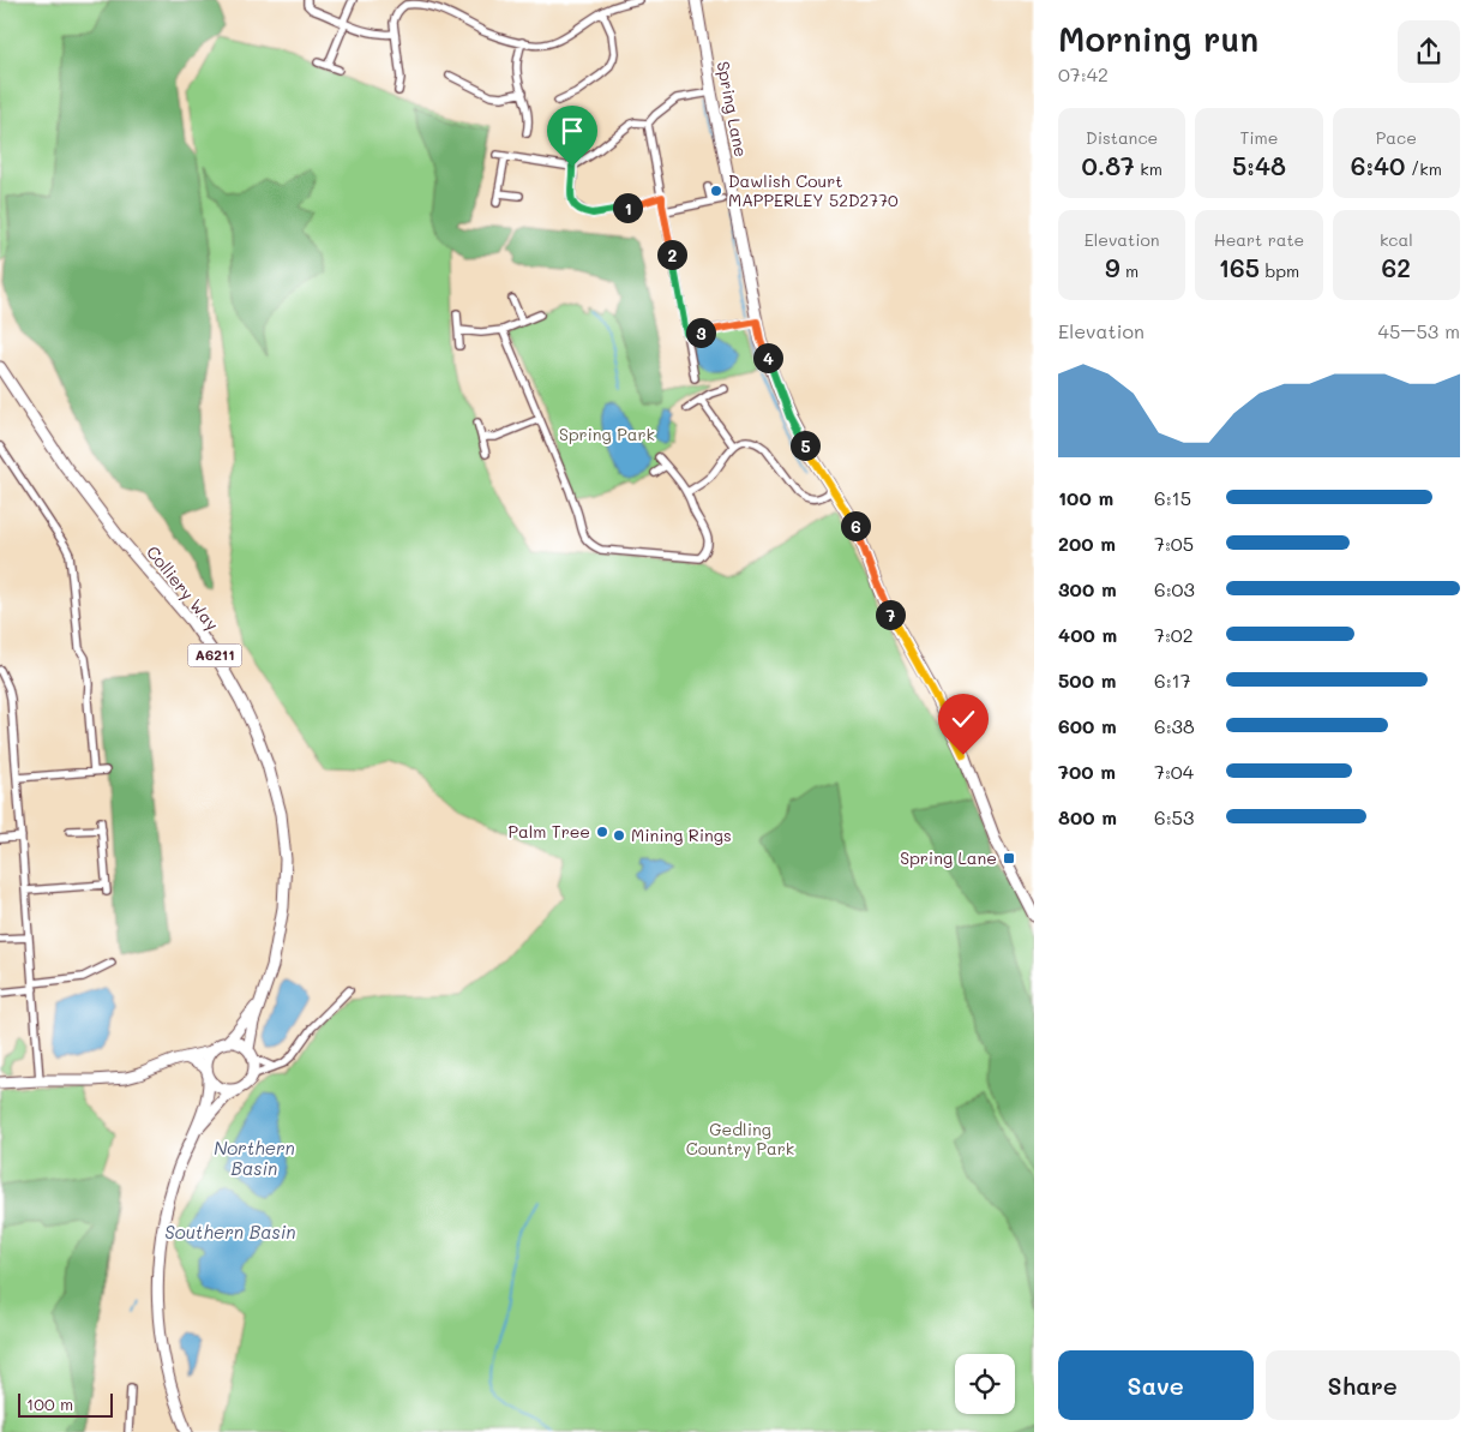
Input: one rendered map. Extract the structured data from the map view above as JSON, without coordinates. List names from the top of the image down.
{
  "streets": {
    "main road": ["Spring Lane", "Colliery Way", "A6211"]
  },
  "water": ["Northern Basin", "Southern Basin"],
  "parks": ["Spring Park", "Gedling Country Park"],
  "places": {
    "other": ["Dawlish Court MAPPERLEY 52D2770", "Palm Tree", "Mining Rings"],
    "transit": ["Spring Lane"]
  },
  "scale_bar": "100 m",
  "page": {
    "heading": ["Morning run", "07:42"],
    "stats": [
      ["Distance", "0.87 km"],
      ["Time", "5:48"],
      ["Pace", "6:40 /km"],
      ["Elevation", "9 m"],
      ["Heart rate", "165 bpm"],
      ["kcal", "62"]
    ],
    "pins": [
      "1",
      "2",
      "3",
      "4",
      "5",
      "6",
      "7"
    ],
    "chart": ["Elevation", "45–53 m"],
    "list": [
      {
        "name": "100 m",
        "note": "6:15"
      },
      {
        "name": "200 m",
        "note": "7:05"
      },
      {
        "name": "300 m",
        "note": "6:03"
      },
      {
        "name": "400 m",
        "note": "7:02"
      },
      {
        "name": "500 m",
        "note": "6:17"
      },
      {
        "name": "600 m",
        "note": "6:38"
      },
      {
        "name": "700 m",
        "note": "7:04"
      },
      {
        "name": "800 m",
        "note": "6:53"
      }
    ],
    "buttons": ["Save", "Share"],
    "scale": "100 m"
  }
}
